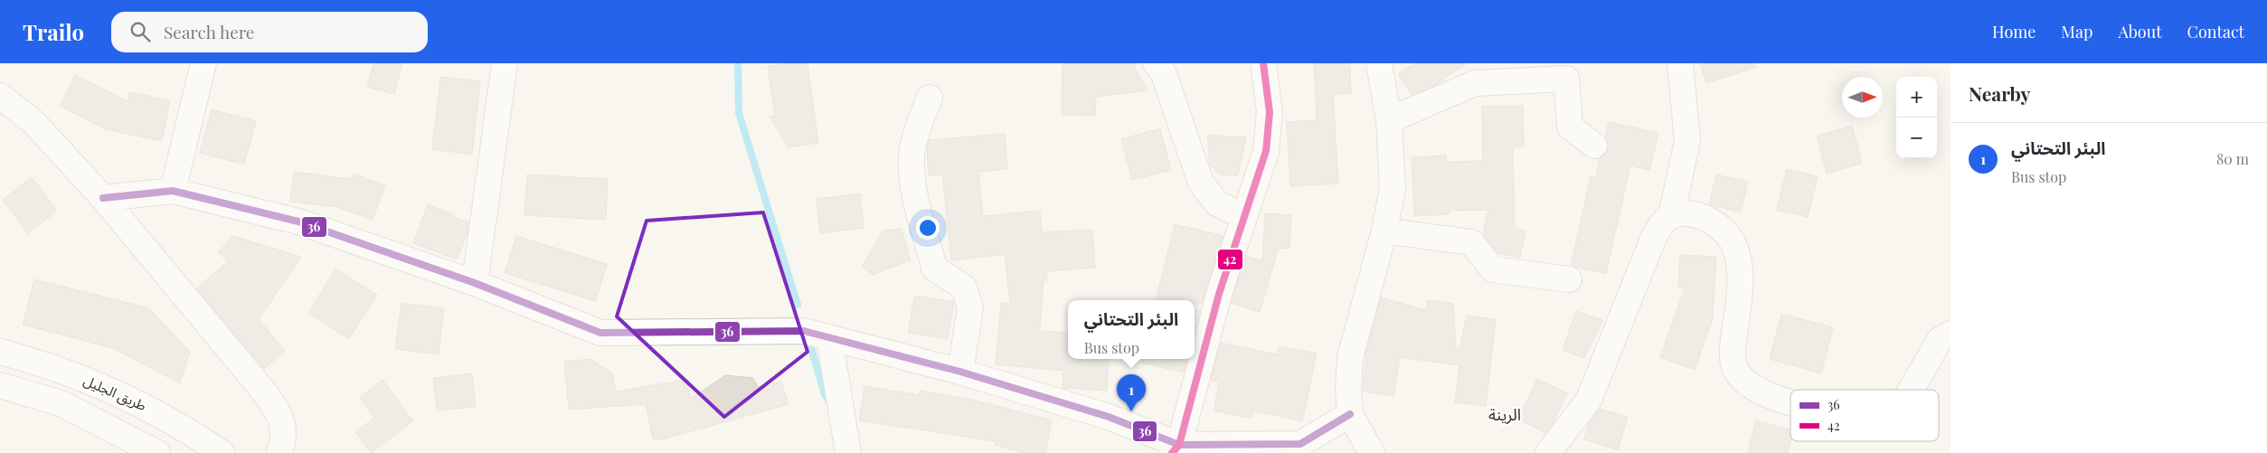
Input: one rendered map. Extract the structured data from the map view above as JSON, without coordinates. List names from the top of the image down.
{
  "streets": {
    "street": ["طريق الجليل"]
  },
  "districts": ["الرينة"],
  "lines": ["transit line 42", "transit line 36"],
  "legend": ["36", "42"],
  "north": "right",
  "page": {
    "header": "Trailo",
    "search": "Search here",
    "nav": [
      "Home",
      "Map",
      "About",
      "Contact"
    ],
    "heading": "Nearby",
    "map_buttons": ["+", "−"],
    "list": [
      {
        "mark": "1",
        "name": "البئر التحتاني",
        "note": "Bus stop",
        "value": "80 m"
      }
    ],
    "popup": ["البئر التحتاني", "Bus stop"],
    "pins": "1"
  }
}
